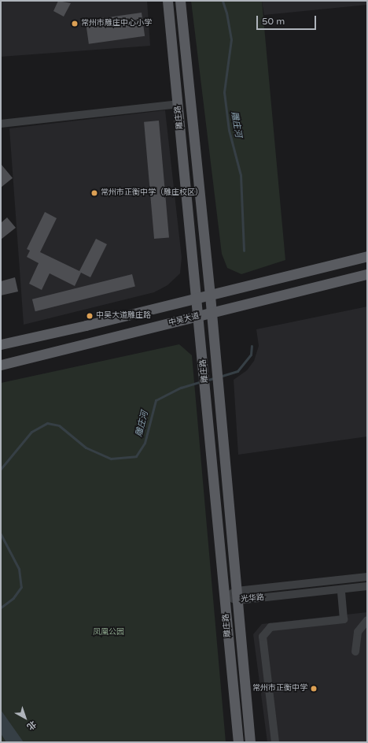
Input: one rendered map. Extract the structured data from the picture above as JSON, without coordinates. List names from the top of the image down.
{
  "streets": {
    "main road": ["雕庄路", "中吴大道"],
    "street": ["光华路"]
  },
  "crossings": [
    ["雕庄路", "中吴大道"],
    ["雕庄路", "光华路"]
  ],
  "water": ["雕庄河"],
  "parks": ["凤凰公园"],
  "places": [
    "常州市雕庄中心小学",
    "常州市正衡中学（雕庄校区）",
    "中吴大道雕庄路",
    "常州市正衡中学"
  ],
  "scale_bar": "50 m",
  "north": "bottom right"
}
